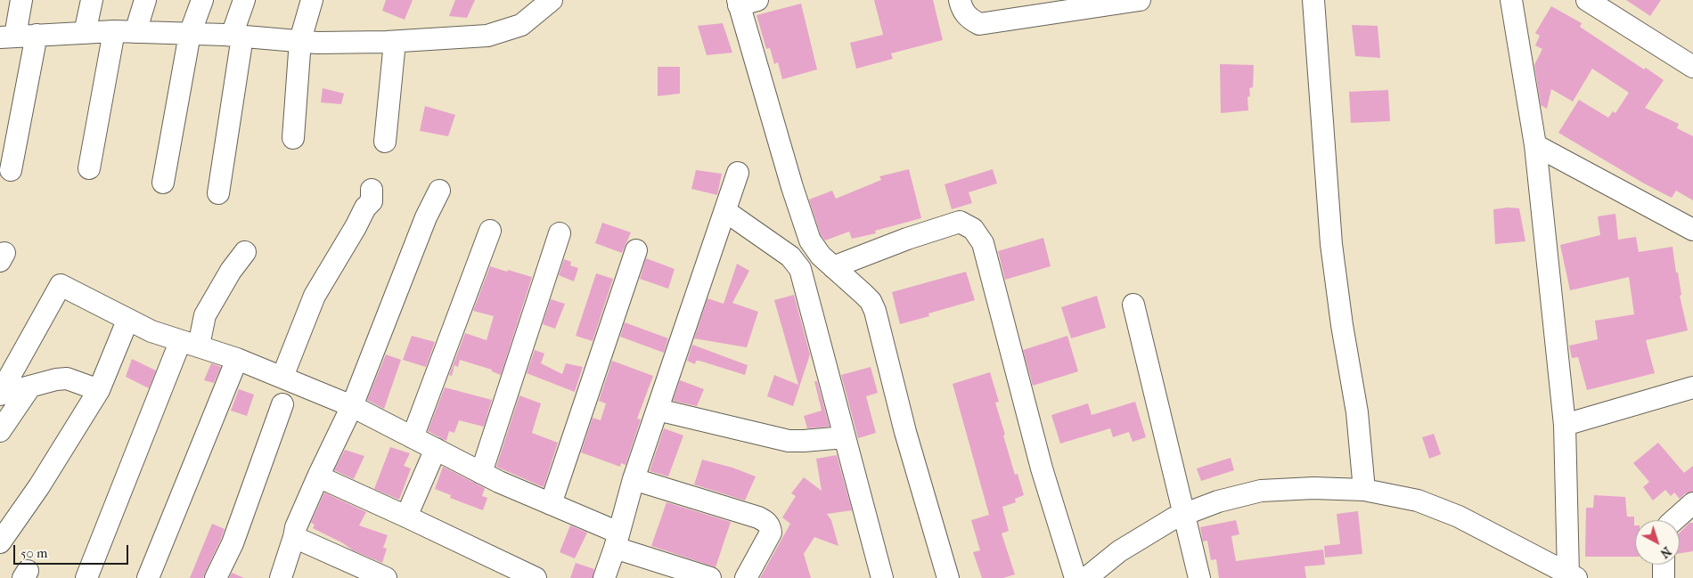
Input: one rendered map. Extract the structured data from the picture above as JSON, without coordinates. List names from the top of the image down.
{
  "scale_bar": "50 m",
  "north": "bottom right"
}
